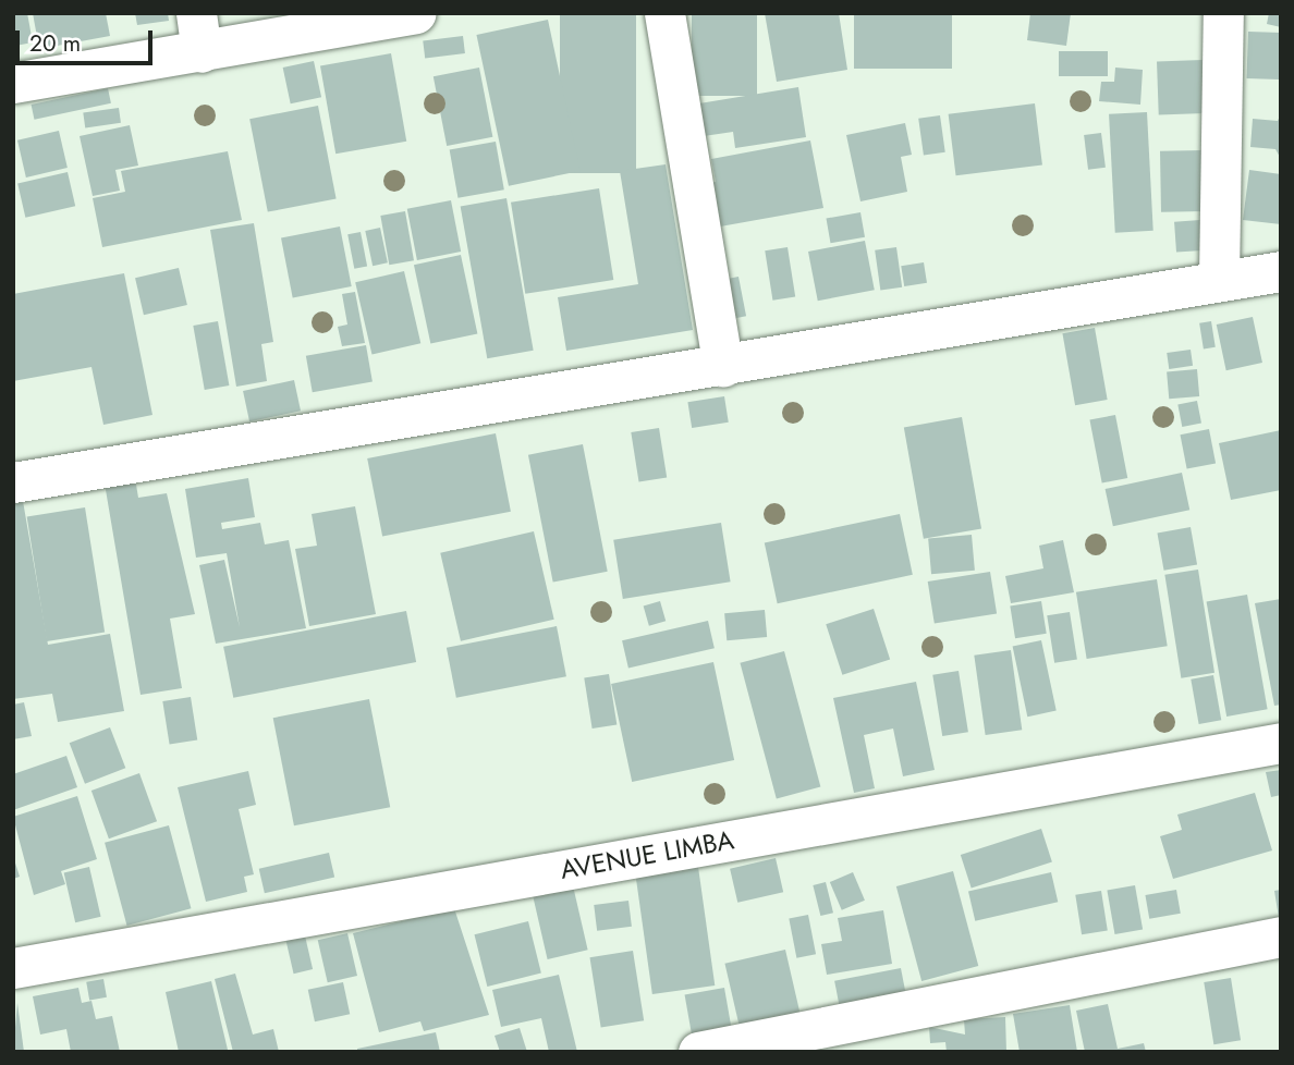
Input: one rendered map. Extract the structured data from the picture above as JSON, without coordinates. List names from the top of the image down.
{
  "streets": {
    "street": ["AVENUE LIMBA"]
  },
  "scale_bar": "20 m"
}
